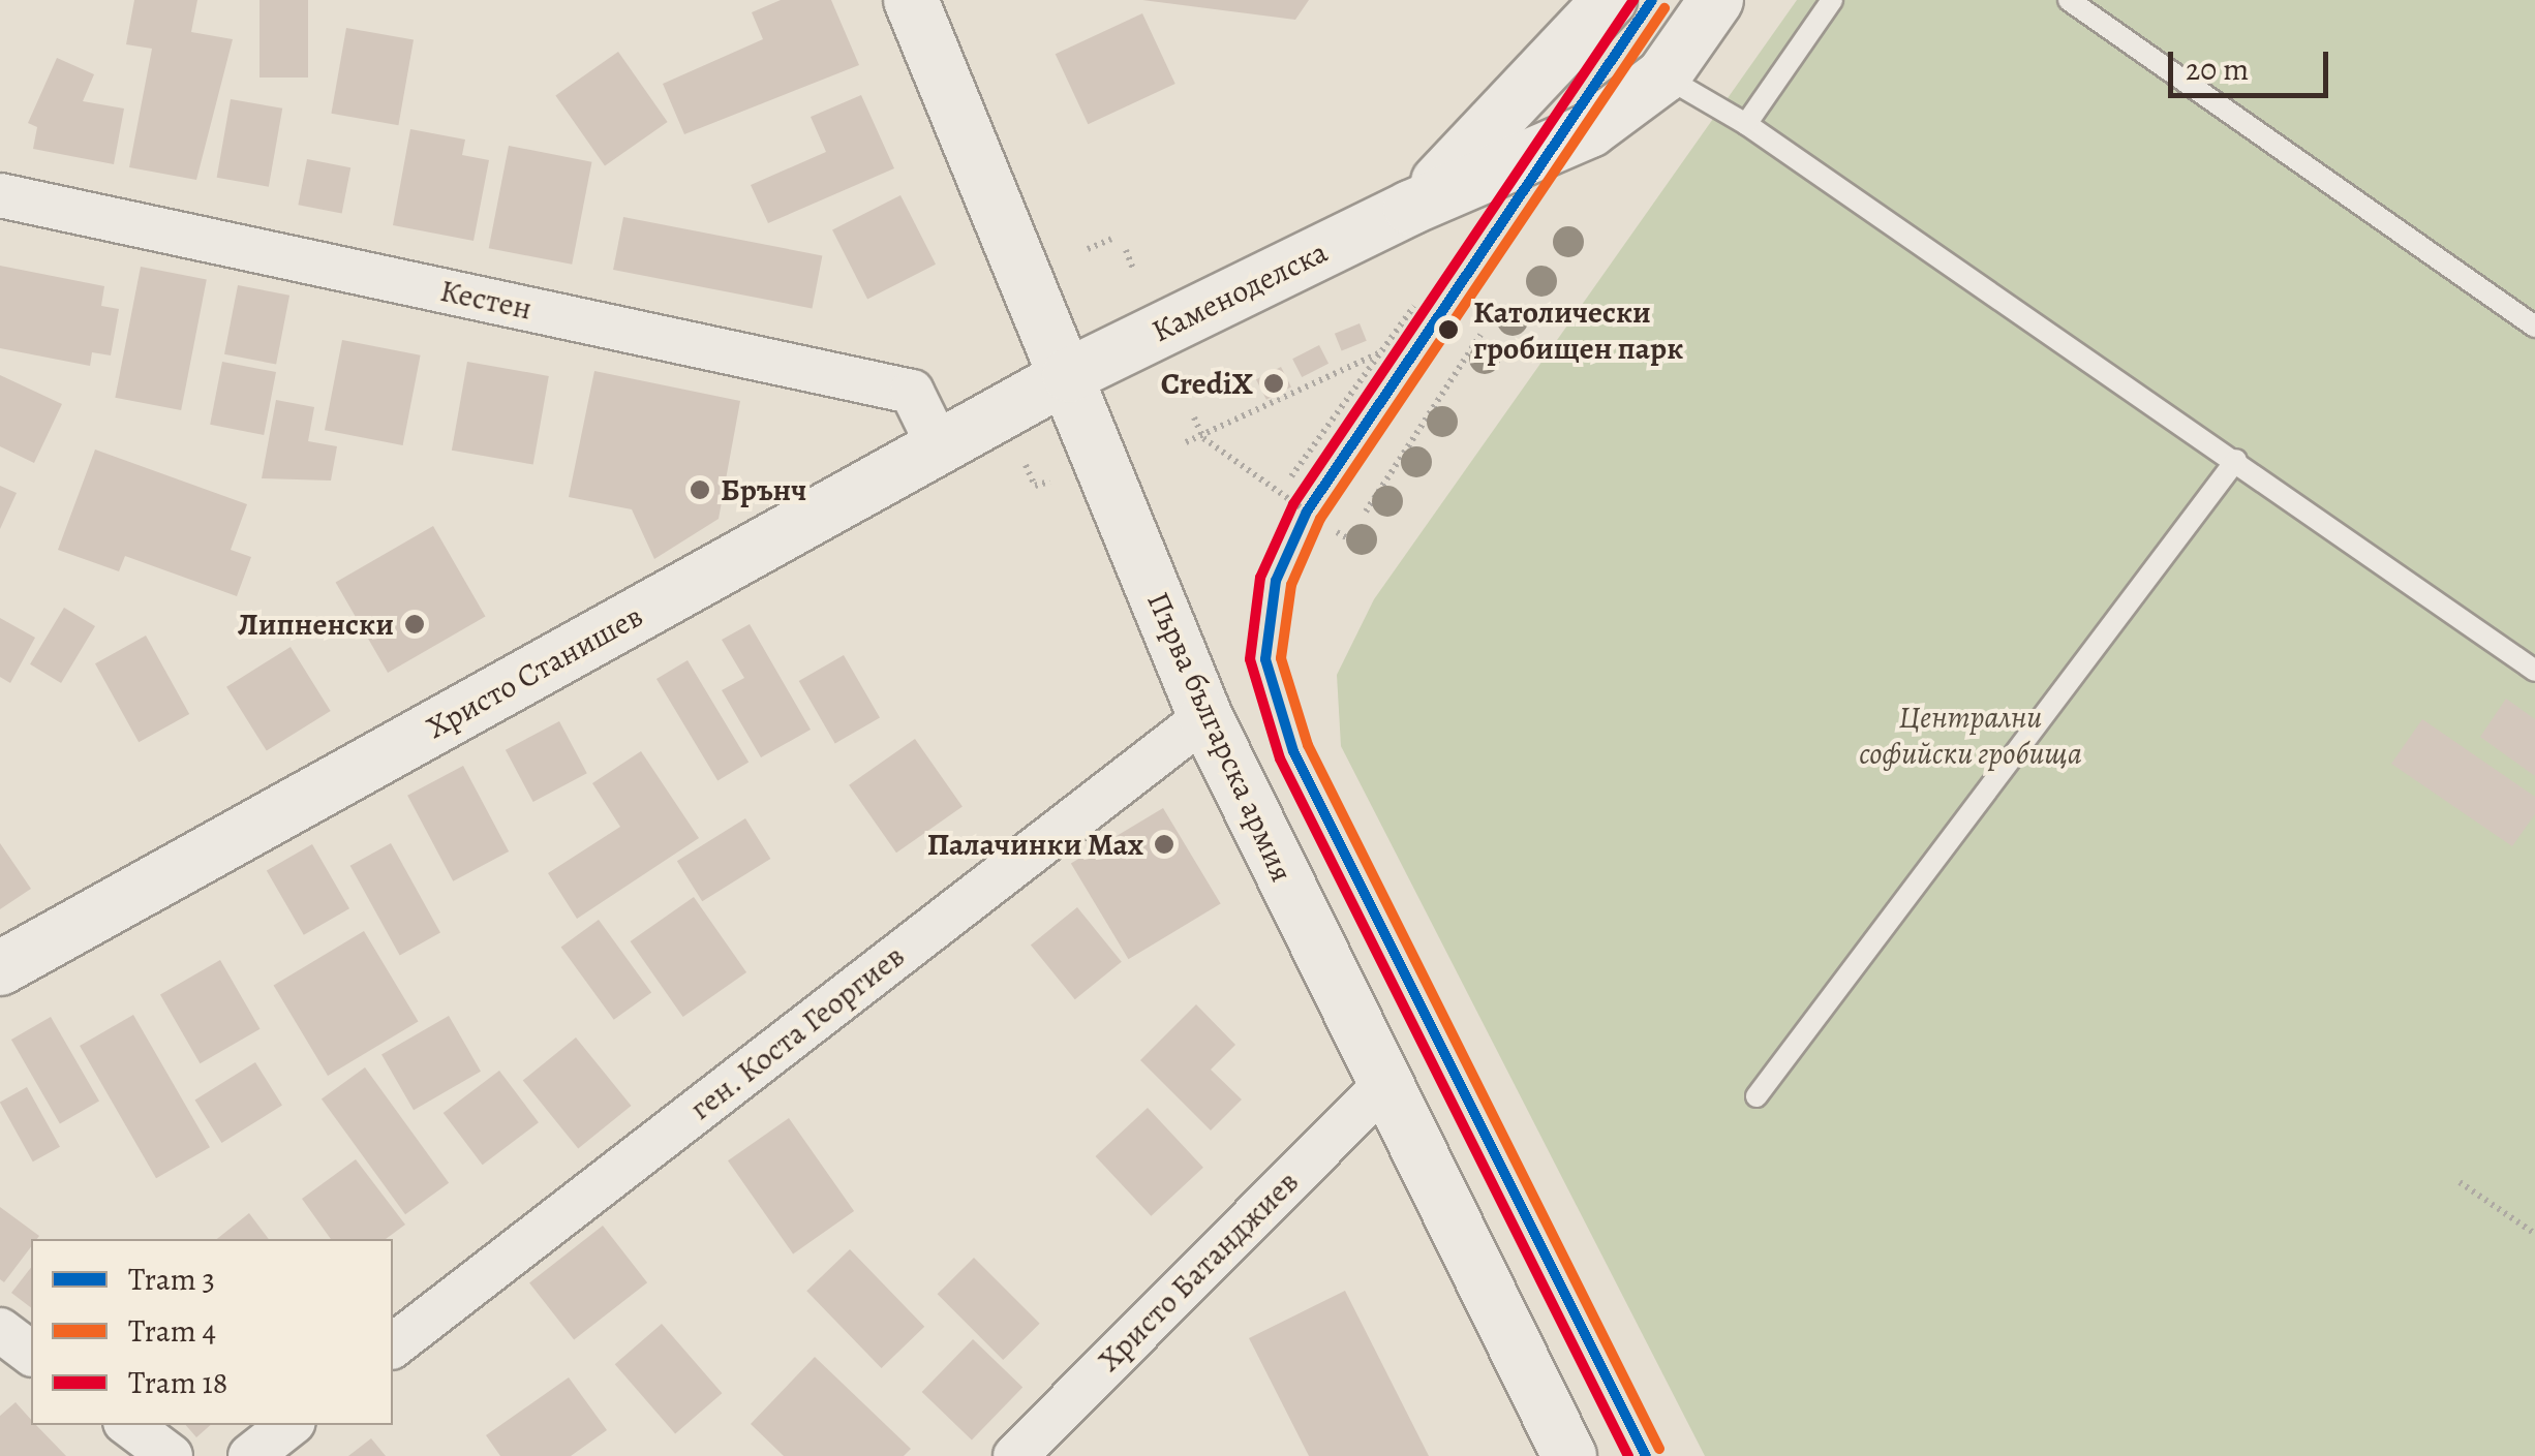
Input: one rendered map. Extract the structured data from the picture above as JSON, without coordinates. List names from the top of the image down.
{
  "streets": {
    "street": [
      "Каменоделска",
      "Кестен",
      "Христо Станишев",
      "Първа българска армия",
      "ген. Коста Георгиев",
      "Христо Батанджиев"
    ]
  },
  "crossings": [
    ["Каменоделска", "Христо Станишев"],
    ["Каменоделска", "Първа българска армия"],
    ["Кестен", "Христо Станишев"],
    ["Христо Станишев", "Първа българска армия"],
    ["Първа българска армия", "ген. Коста Георгиев"],
    ["Първа българска армия", "Христо Батанджиев"]
  ],
  "parks": ["Централни софийски гробища"],
  "places": [
    "Католически гробищен парк",
    "CrediX",
    "Брънч",
    "Липненски",
    "Палачинки Max"
  ],
  "lines": ["tram line 3", "tram line 18", "tram line 4"],
  "legend": ["Tram 3", "Tram 4", "Tram 18"],
  "scale_bar": "20 m"
}
